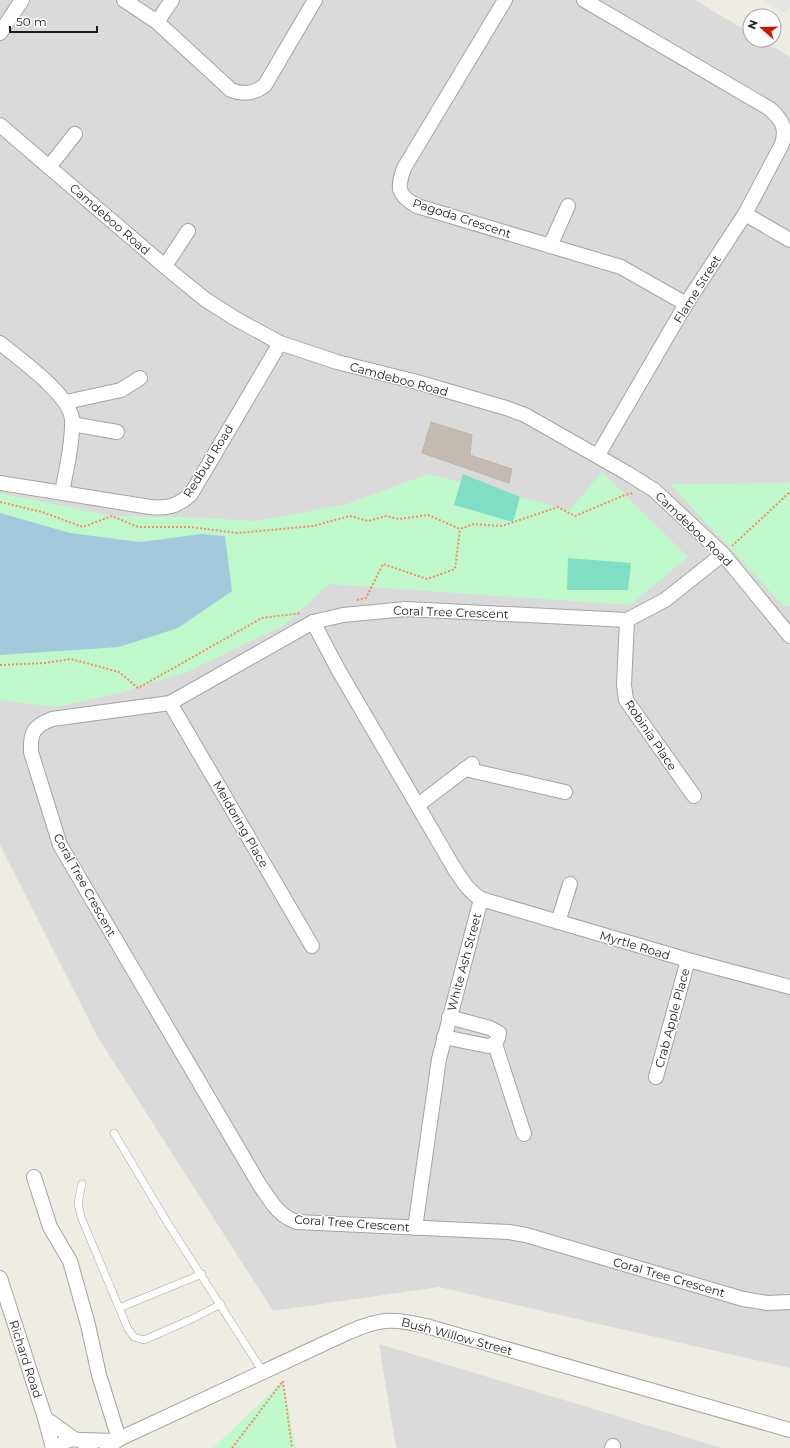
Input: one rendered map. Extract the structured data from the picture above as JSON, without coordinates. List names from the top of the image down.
{
  "streets": {
    "street": [
      "Pagoda Crescent",
      "Camdeboo Road",
      "Flame Street",
      "Redbud Road",
      "Coral Tree Crescent",
      "Robinia Place",
      "Meidoring Place",
      "Myrtle Road",
      "White Ash Street",
      "Crab Apple Place",
      "Bush Willow Street",
      "Richard Road"
    ]
  },
  "crossings": [
    ["Pagoda Crescent", "Flame Street"],
    ["Camdeboo Road", "Flame Street"],
    ["Camdeboo Road", "Redbud Road"],
    ["Coral Tree Crescent", "Robinia Place"],
    ["Coral Tree Crescent", "Meidoring Place"],
    ["Coral Tree Crescent", "White Ash Street"],
    ["Myrtle Road", "White Ash Street"],
    ["Myrtle Road", "Crab Apple Place"]
  ],
  "scale_bar": "50 m",
  "north": "left"
}
